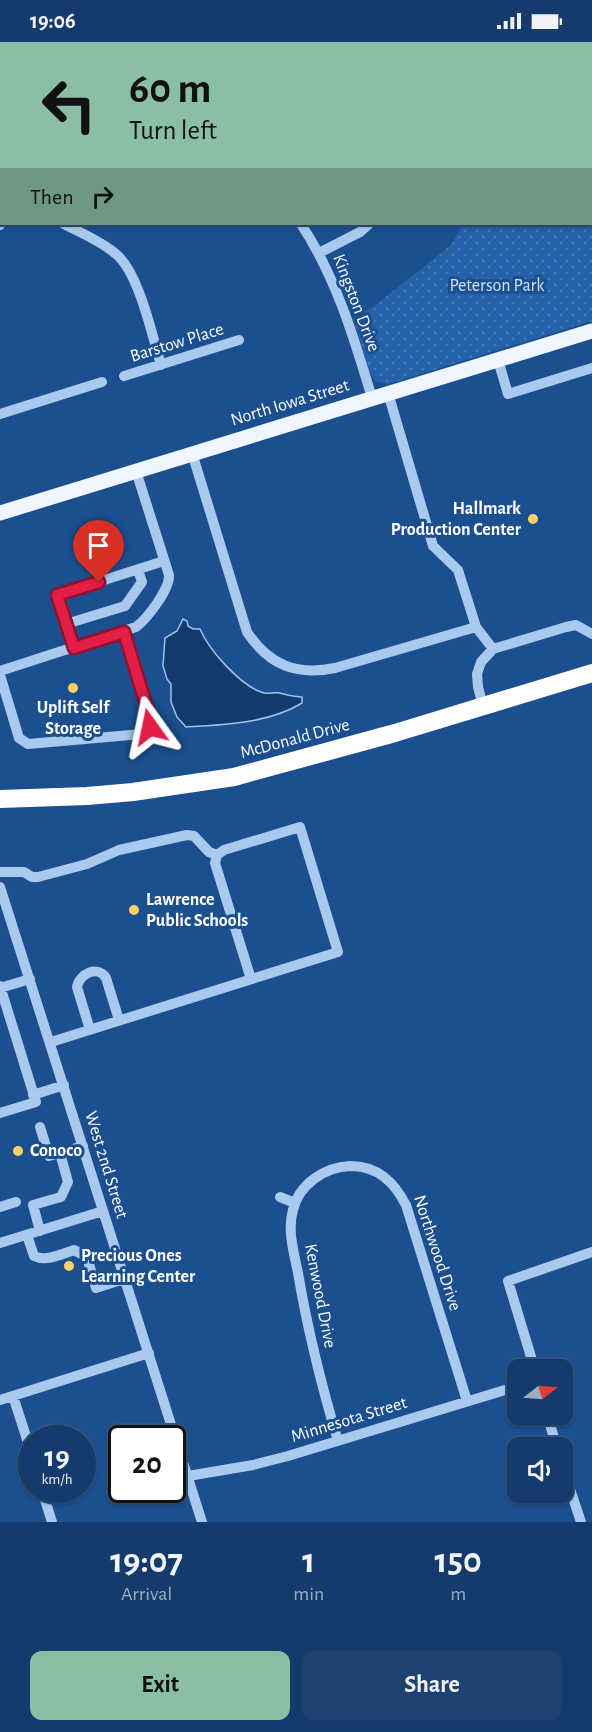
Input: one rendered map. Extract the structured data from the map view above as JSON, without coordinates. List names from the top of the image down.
{
  "streets": {
    "highway": ["McDonald Drive"],
    "main road": ["North Iowa Street"],
    "street": [
      "Kingston Drive",
      "Barstow Place",
      "West 2nd Street",
      "Northwood Drive",
      "Kenwood Drive",
      "Minnesota Street"
    ]
  },
  "crossings": [
    ["Kingston Drive", "North Iowa Street"],
    ["West 2nd Street", "Minnesota Street"],
    ["Northwood Drive", "Minnesota Street"],
    ["Kenwood Drive", "Minnesota Street"]
  ],
  "parks": ["Peterson Park"],
  "places": [
    "Hallmark Production Center",
    "Uplift Self Storage",
    "Lawrence Public Schools",
    "Conoco",
    "Precious Ones Learning Center"
  ],
  "north": "right",
  "page": {
    "status": "19:06",
    "turn": ["60 m", "Turn left"],
    "then": "Then",
    "speed": "19 km/h",
    "limit": "20",
    "eta": [
      "19:07",
      "Arrival",
      "1",
      "min",
      "150",
      "m"
    ],
    "buttons": ["Exit", "Share"]
  }
}
